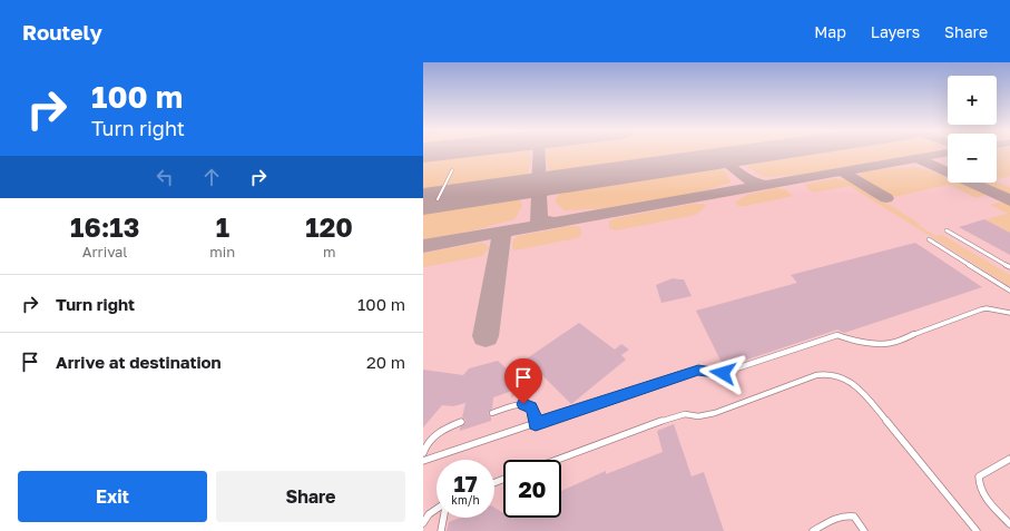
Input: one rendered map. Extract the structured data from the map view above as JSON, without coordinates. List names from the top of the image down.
{
  "page": {
    "header": "Routely",
    "nav": ["Map", "Layers", "Share"],
    "turn": ["100 m", "Turn right"],
    "map_buttons": ["+", "−"],
    "eta": [
      "16:13",
      "Arrival",
      "1",
      "min",
      "120",
      "m"
    ],
    "list": [
      {
        "name": "Turn right",
        "value": "100 m"
      },
      {
        "name": "Arrive at destination",
        "value": "20 m"
      }
    ],
    "speed": "17 km/h",
    "limit": "20",
    "buttons": ["Exit", "Share"]
  }
}
